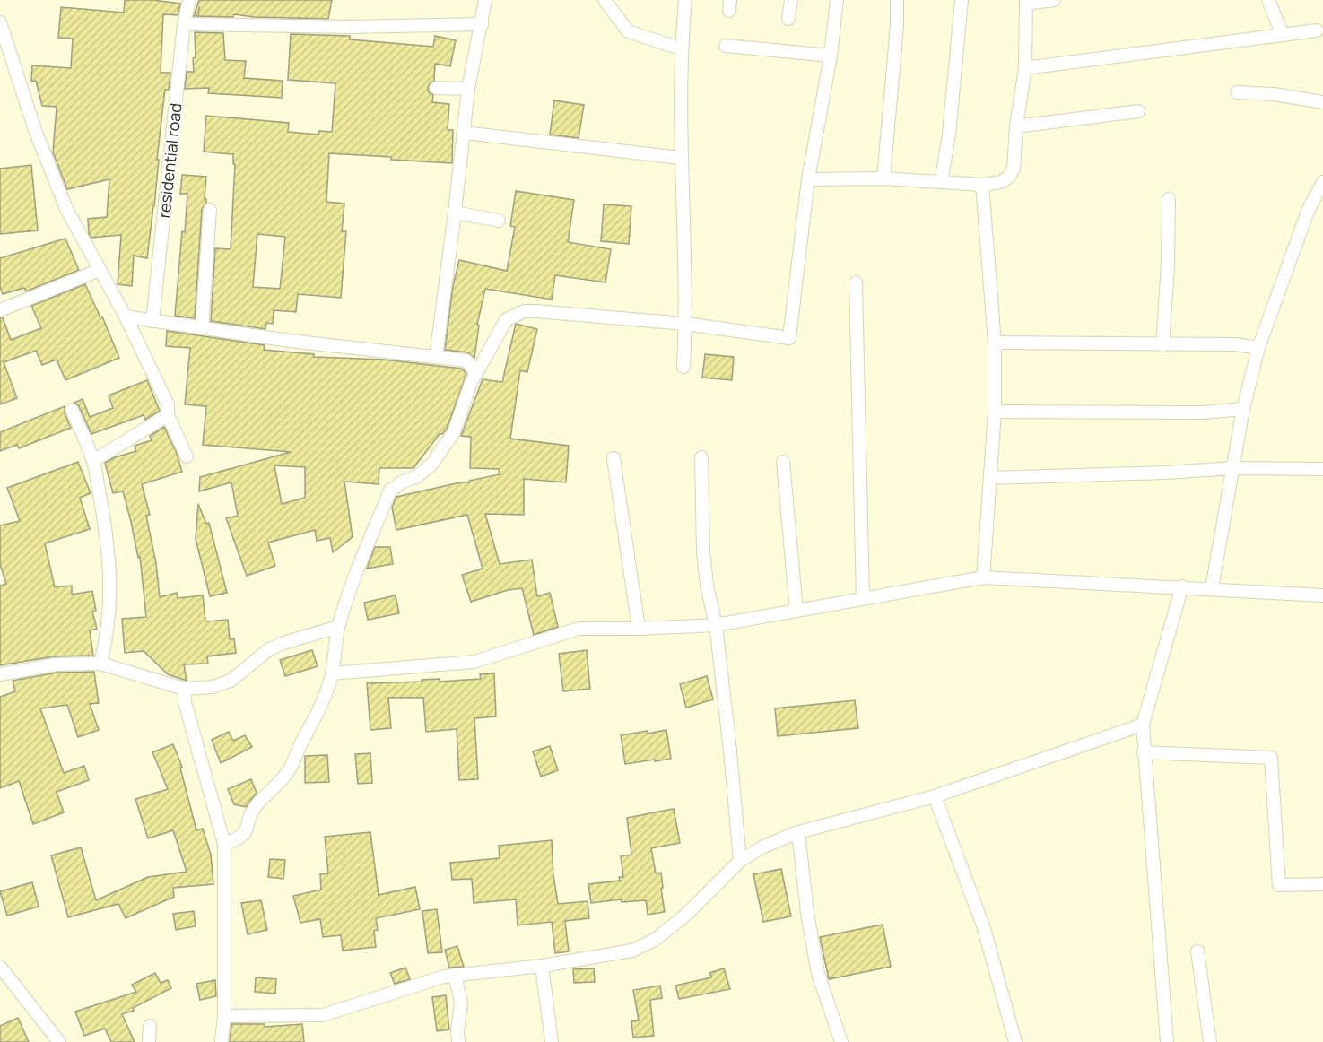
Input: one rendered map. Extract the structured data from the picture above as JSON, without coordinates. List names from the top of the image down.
{
  "streets": {
    "street": ["residential road"]
  }
}
